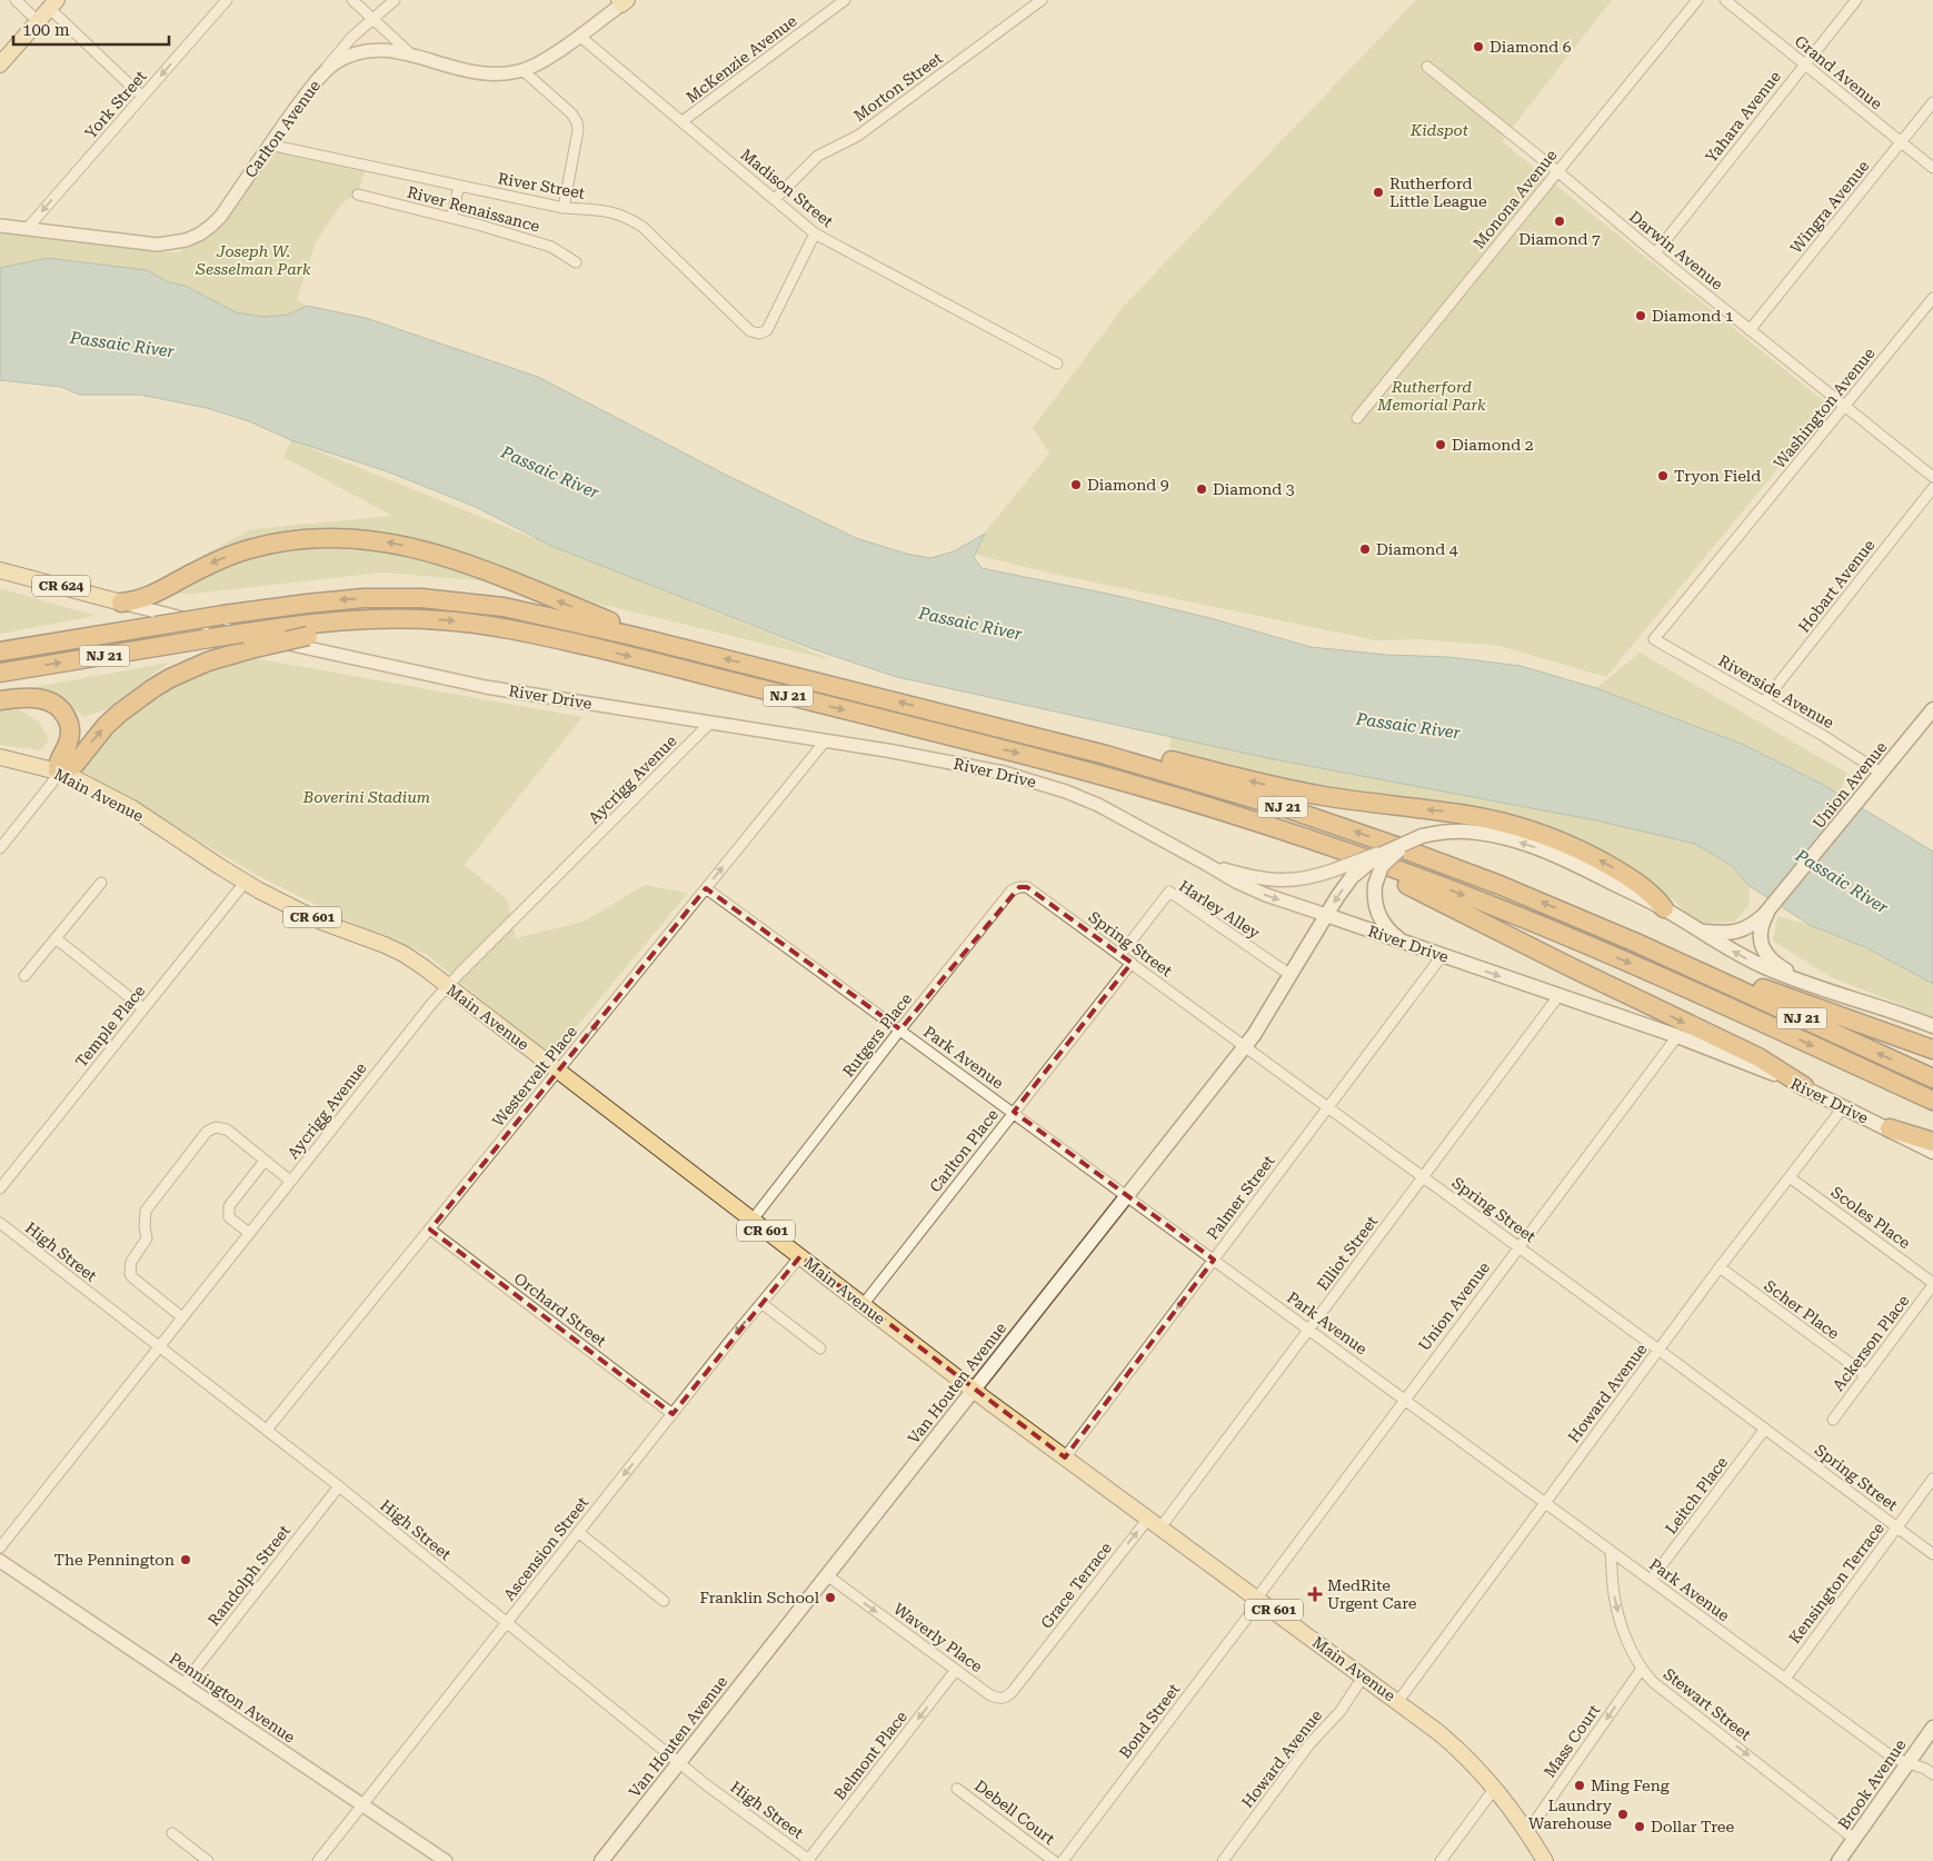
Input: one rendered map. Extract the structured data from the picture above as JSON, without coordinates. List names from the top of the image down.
{
  "streets": {
    "highway": ["NJ 21"],
    "main road": [
      "CR 624",
      "River Drive",
      "Union Avenue",
      "Main Avenue",
      "CR 601",
      "Van Houten Avenue",
      "Brook Avenue"
    ],
    "street": [
      "McKenzie Avenue",
      "Grand Avenue",
      "Morton Street",
      "York Street",
      "Yahara Avenue",
      "Carlton Avenue",
      "River Street",
      "Madison Street",
      "Monona Avenue",
      "Wingra Avenue",
      "River Renaissance",
      "Darwin Avenue",
      "Washington Avenue",
      "Hobart Avenue",
      "Riverside Avenue",
      "Aycrigg Avenue",
      "Harley Alley",
      "Spring Street",
      "Temple Place",
      "Rutgers Place",
      "Park Avenue",
      "Westervelt Place",
      "Carlton Place",
      "Palmer Street",
      "Scoles Place",
      "High Street",
      "Elliot Street",
      "Orchard Street",
      "Scher Place",
      "Ackerson Place",
      "Howard Avenue",
      "Leitch Place",
      "Ascension Street",
      "Randolph Street",
      "Kensington Terrace",
      "Grace Terrace",
      "Waverly Place",
      "Pennington Avenue",
      "Stewart Street",
      "Bond Street",
      "Mass Court",
      "Belmont Place",
      "Debell Court"
    ]
  },
  "crossings": [
    ["McKenzie Avenue", "Madison Street"],
    ["Grand Avenue", "Yahara Avenue"],
    ["Grand Avenue", "Wingra Avenue"],
    ["Morton Street", "Madison Street"],
    ["York Street", "Carlton Avenue"],
    ["Yahara Avenue", "Darwin Avenue"],
    ["Carlton Avenue", "River Street"],
    ["Carlton Avenue", "Madison Street"],
    ["River Street", "Madison Street"],
    ["Monona Avenue", "Darwin Avenue"],
    ["Wingra Avenue", "Darwin Avenue"],
    ["Darwin Avenue", "Washington Avenue"],
    ["Washington Avenue", "Riverside Avenue"],
    ["CR 624", "River Drive"],
    ["CR 624", "Van Houten Avenue"],
    ["Hobart Avenue", "Riverside Avenue"],
    ["Riverside Avenue", "Union Avenue"],
    ["River Drive", "Aycrigg Avenue"],
    ["River Drive", "Union Avenue"],
    ["River Drive", "Westervelt Place"],
    ["River Drive", "Palmer Street"],
    ["River Drive", "Elliot Street"],
    ["River Drive", "Van Houten Avenue"],
    ["River Drive", "Howard Avenue"],
    ["Aycrigg Avenue", "Main Avenue"],
    ["Aycrigg Avenue", "High Street"],
    ["Union Avenue", "Main Avenue"],
    ["Union Avenue", "Spring Street"],
    ["Union Avenue", "Park Avenue"],
    ["Union Avenue", "Bond Street"],
    ["Main Avenue", "Temple Place"],
    ["Main Avenue", "Rutgers Place"],
    ["Main Avenue", "Westervelt Place"],
    ["Main Avenue", "Carlton Place"],
    ["Main Avenue", "Palmer Street"],
    ["Main Avenue", "Elliot Street"],
    ["Main Avenue", "Van Houten Avenue"],
    ["Main Avenue", "Howard Avenue"],
    ["Main Avenue", "Ascension Street"],
    ["Main Avenue", "Grace Terrace"],
    ["Main Avenue", "Bond Street"],
    ["Main Avenue", "Mass Court"],
    ["Harley Alley", "Spring Street"],
    ["Harley Alley", "Van Houten Avenue"],
    ["Spring Street", "Rutgers Place"],
    ["Spring Street", "Carlton Place"],
    ["Spring Street", "Palmer Street"],
    ["Spring Street", "Elliot Street"],
    ["Spring Street", "Van Houten Avenue"],
    ["Spring Street", "Howard Avenue"],
    ["Spring Street", "Leitch Place"],
    ["Spring Street", "Kensington Terrace"],
    ["Rutgers Place", "Park Avenue"],
    ["Park Avenue", "Westervelt Place"],
    ["Park Avenue", "Carlton Place"],
    ["Park Avenue", "Palmer Street"],
    ["Park Avenue", "Elliot Street"],
    ["Park Avenue", "Van Houten Avenue"],
    ["Park Avenue", "Howard Avenue"],
    ["Park Avenue", "Leitch Place"],
    ["Park Avenue", "Kensington Terrace"],
    ["Park Avenue", "Stewart Street"],
    ["Park Avenue", "Brook Avenue"],
    ["Westervelt Place", "High Street"],
    ["Westervelt Place", "Orchard Street"],
    ["Scoles Place", "Ackerson Place"],
    ["Scoles Place", "Howard Avenue"],
    ["High Street", "Van Houten Avenue"],
    ["High Street", "Ascension Street"],
    ["High Street", "Randolph Street"],
    ["High Street", "Belmont Place"],
    ["Elliot Street", "Grace Terrace"],
    ["Orchard Street", "Ascension Street"],
    ["Scher Place", "Ackerson Place"],
    ["Scher Place", "Howard Avenue"],
    ["Van Houten Avenue", "Waverly Place"],
    ["Ascension Street", "Pennington Avenue"],
    ["Randolph Street", "Pennington Avenue"],
    ["Grace Terrace", "Waverly Place"],
    ["Waverly Place", "Belmont Place"],
    ["Stewart Street", "Mass Court"],
    ["Stewart Street", "Brook Avenue"]
  ],
  "one_way": [
    "York Street",
    "Westervelt Place",
    "Palmer Street",
    "Ascension Street",
    "Grace Terrace",
    "Waverly Place",
    "Stewart Street",
    "Mass Court",
    "Belmont Place"
  ],
  "water": ["Passaic River"],
  "parks": [
    "Kidspot",
    "Joseph W. Sesselman Park",
    "Rutherford Memorial Park",
    "Boverini Stadium"
  ],
  "places": {
    "other": [
      "Diamond 6",
      "Rutherford Little League",
      "Diamond 7",
      "Diamond 1",
      "Diamond 2",
      "Tryon Field",
      "Diamond 9",
      "Diamond 3",
      "Diamond 4",
      "The Pennington",
      "Franklin School",
      "Ming Feng",
      "Laundry Warehouse",
      "Dollar Tree"
    ],
    "health": ["MedRite Urgent Care"]
  },
  "scale_bar": "100 m"
}
